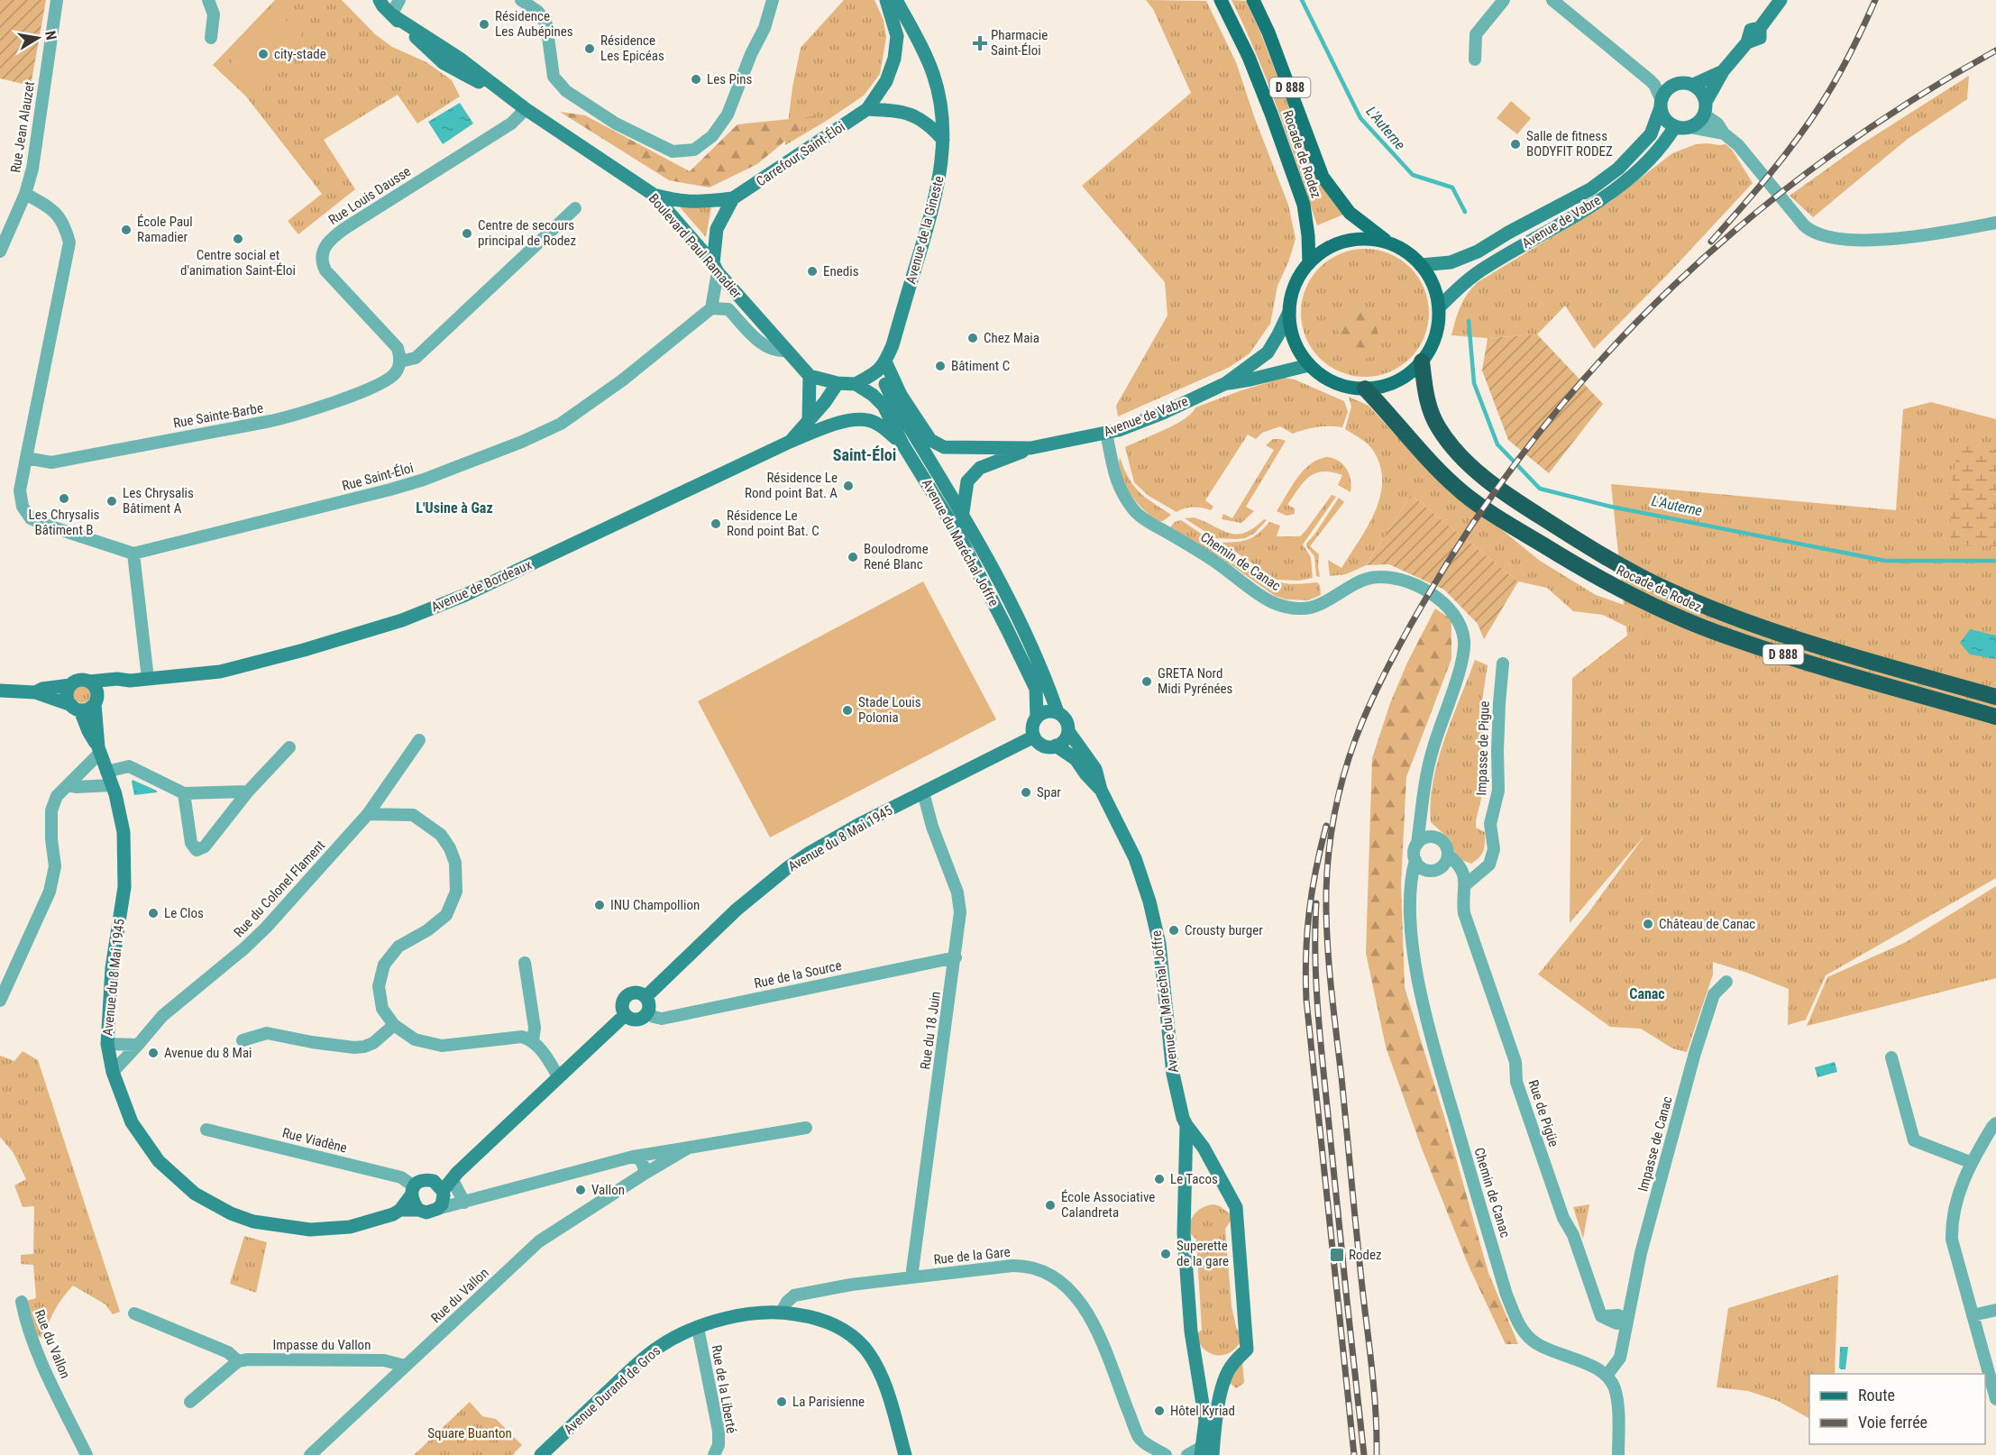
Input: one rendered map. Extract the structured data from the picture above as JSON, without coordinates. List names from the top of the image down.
{
  "streets": {
    "highway": ["D 888", "Rocade de Rodez"],
    "main road": [
      "Carrefour Saint-Éloi",
      "Avenue de Vabre",
      "Avenue de la Gineste",
      "Boulevard Paul Ramadier",
      "Avenue du Maréchal Joffre",
      "Avenue de Bordeaux",
      "Avenue du 8 Mai 1945",
      "Avenue Durand de Gros"
    ],
    "street": [
      "Rue Jean Alauzet",
      "Rue Louis Dausse",
      "Rue Sainte-Barbe",
      "Rue Saint-Éloi",
      "Chemin de Canac",
      "Impasse de Pigue",
      "Rue du Colonel Flament",
      "Rue de la Source",
      "Rue du 18 Juin",
      "Rue de Pigüe",
      "Rue Viadène",
      "Impasse de Canac",
      "Rue de la Gare",
      "Rue du Vallon",
      "Impasse du Vallon",
      "Rue de la Liberté"
    ]
  },
  "crossings": [
    ["Carrefour Saint-Éloi", "Boulevard Paul Ramadier"],
    ["Rocade de Rodez", "Avenue de Vabre"],
    ["Rue Louis Dausse", "Boulevard Paul Ramadier"],
    ["Rue Louis Dausse", "Rue Sainte-Barbe"],
    ["Avenue de Vabre", "Avenue de la Gineste"],
    ["Avenue de Vabre", "Avenue du Maréchal Joffre"],
    ["Avenue de Vabre", "Chemin de Canac"],
    ["Avenue de la Gineste", "Avenue du Maréchal Joffre"],
    ["Avenue du Maréchal Joffre", "Avenue du 8 Mai 1945"],
    ["Avenue de Bordeaux", "Avenue du 8 Mai 1945"],
    ["Impasse de Pigue", "Rue de Pigüe"],
    ["Avenue du 8 Mai 1945", "Rue du Colonel Flament"],
    ["Avenue du 8 Mai 1945", "Rue de la Source"],
    ["Avenue du 8 Mai 1945", "Rue du 18 Juin"],
    ["Avenue du 8 Mai 1945", "Rue Viadène"],
    ["Avenue du 8 Mai 1945", "Rue du Vallon"],
    ["Rue de la Source", "Rue du 18 Juin"],
    ["Rue du 18 Juin", "Rue de la Gare"],
    ["Rue de Pigüe", "Impasse de Canac"],
    ["Rue Viadène", "Rue du Vallon"],
    ["Rue de la Gare", "Avenue Durand de Gros"],
    ["Rue du Vallon", "Impasse du Vallon"],
    ["Rue de la Liberté", "Avenue Durand de Gros"]
  ],
  "districts": ["Saint-Éloi", "L'Usine à Gaz", "Canac"],
  "water": ["L'Auterne"],
  "parks": ["Square Buanton"],
  "places": {
    "other": [
      "Résidence Les Aubépines",
      "Résidence Les Epicéas",
      "city-stade",
      "Les Pins",
      "Salle de fitness BODYFIT RODEZ",
      "École Paul Ramadier",
      "Centre de secours principal de Rodez",
      "Centre social et d'animation Saint-Éloi",
      "Enedis",
      "Chez Maia",
      "Bâtiment C",
      "Résidence Le Rond point Bat. A",
      "Les Chrysalis Bâtiment B",
      "Les Chrysalis Bâtiment A",
      "Résidence Le Rond point Bat. C",
      "Boulodrome René Blanc",
      "GRETA Nord Midi Pyrénées",
      "Stade Louis Polonia",
      "Spar",
      "INU Champollion",
      "Le Clos",
      "Château de Canac",
      "Crousty burger",
      "Avenue du 8 Mai",
      "Le Tacos",
      "Vallon",
      "École Associative Calandreta",
      "Superette de la gare",
      "La Parisienne",
      "Hôtel Kyriad"
    ],
    "health": ["Pharmacie Saint-Éloi"],
    "transit": ["Rodez"]
  },
  "legend": ["Route", "Voie ferrée"],
  "north": "right"
}
